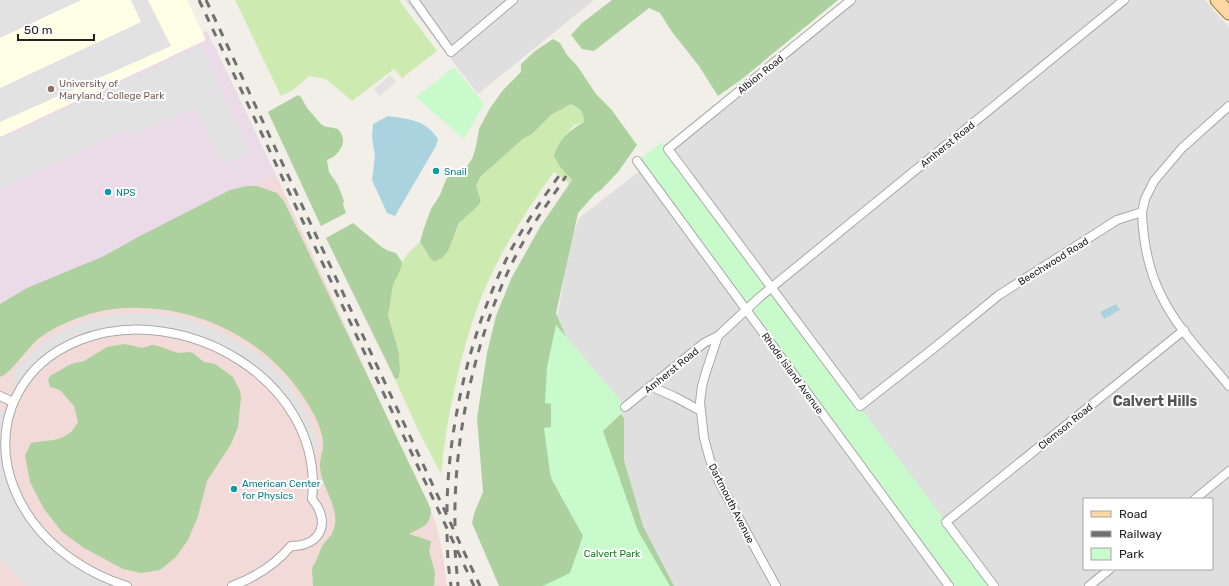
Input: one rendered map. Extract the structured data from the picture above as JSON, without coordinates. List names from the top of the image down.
{
  "streets": {
    "street": [
      "Albion Road",
      "Amherst Road",
      "Beechwood Road",
      "Rhode Island Avenue",
      "Clemson Road",
      "Dartmouth Avenue"
    ]
  },
  "crossings": [
    ["Albion Road", "Amherst Road"],
    ["Albion Road", "Beechwood Road"],
    ["Amherst Road", "Beechwood Road"],
    ["Amherst Road", "Rhode Island Avenue"],
    ["Amherst Road", "Dartmouth Avenue"],
    ["Rhode Island Avenue", "Dartmouth Avenue"]
  ],
  "districts": ["Calvert Hills"],
  "parks": ["Calvert Park"],
  "places": [
    "University of Maryland, College Park",
    "Snail",
    "NPS",
    "American Center for Physics"
  ],
  "legend": ["Road", "Railway", "Park"],
  "scale_bar": "50 m"
}
